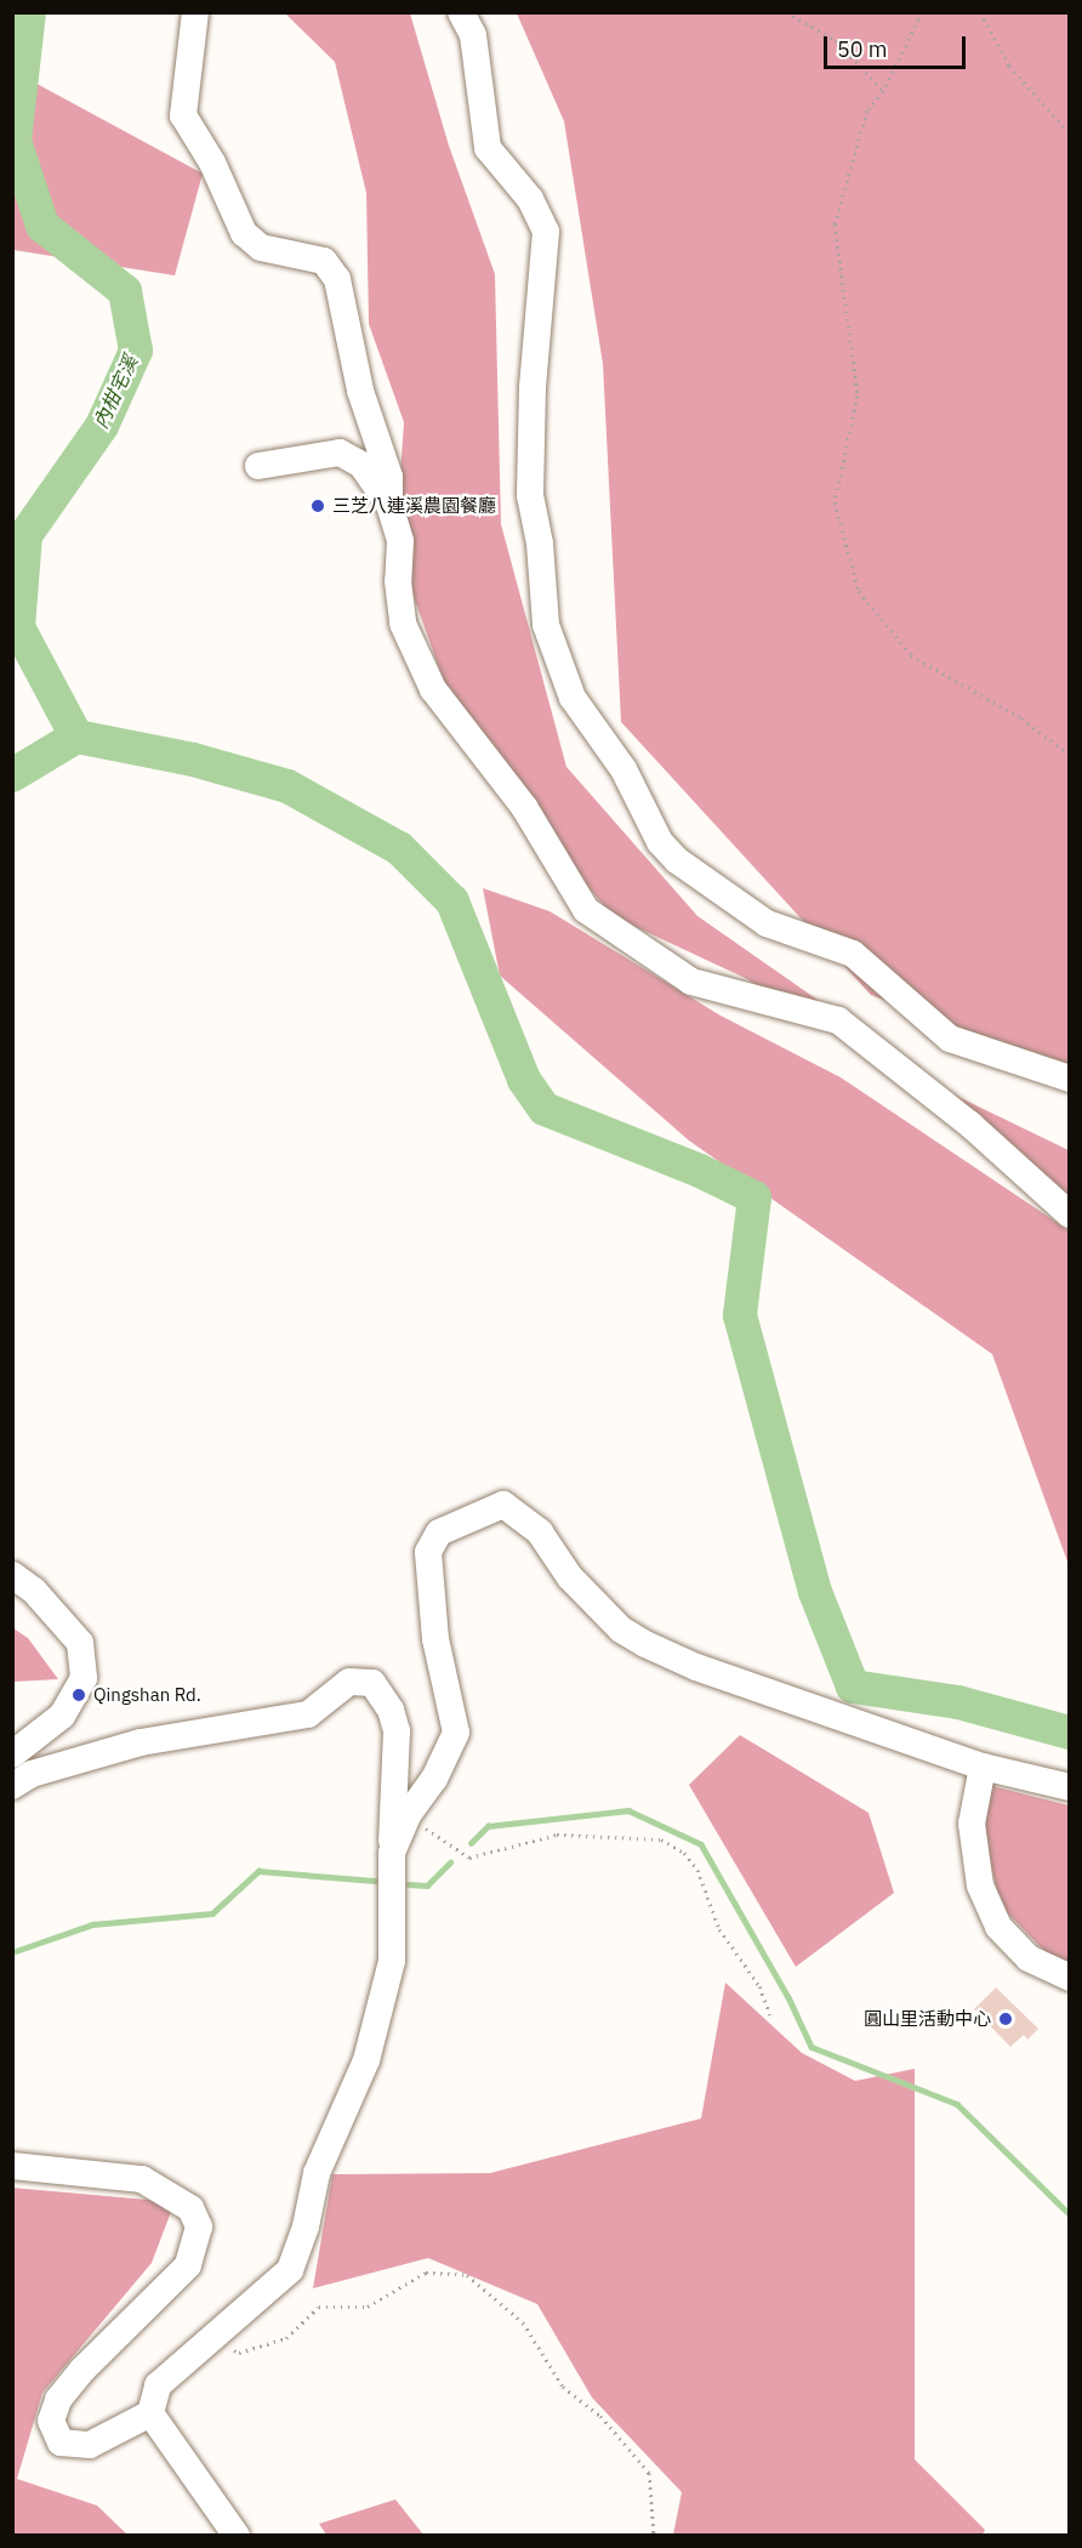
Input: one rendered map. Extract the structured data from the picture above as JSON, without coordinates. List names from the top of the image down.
{
  "water": ["內柑宅溪"],
  "places": ["三芝八連溪農園餐廳", "Qingshan Rd.", "圓山里活動中心"],
  "scale_bar": "50 m"
}
